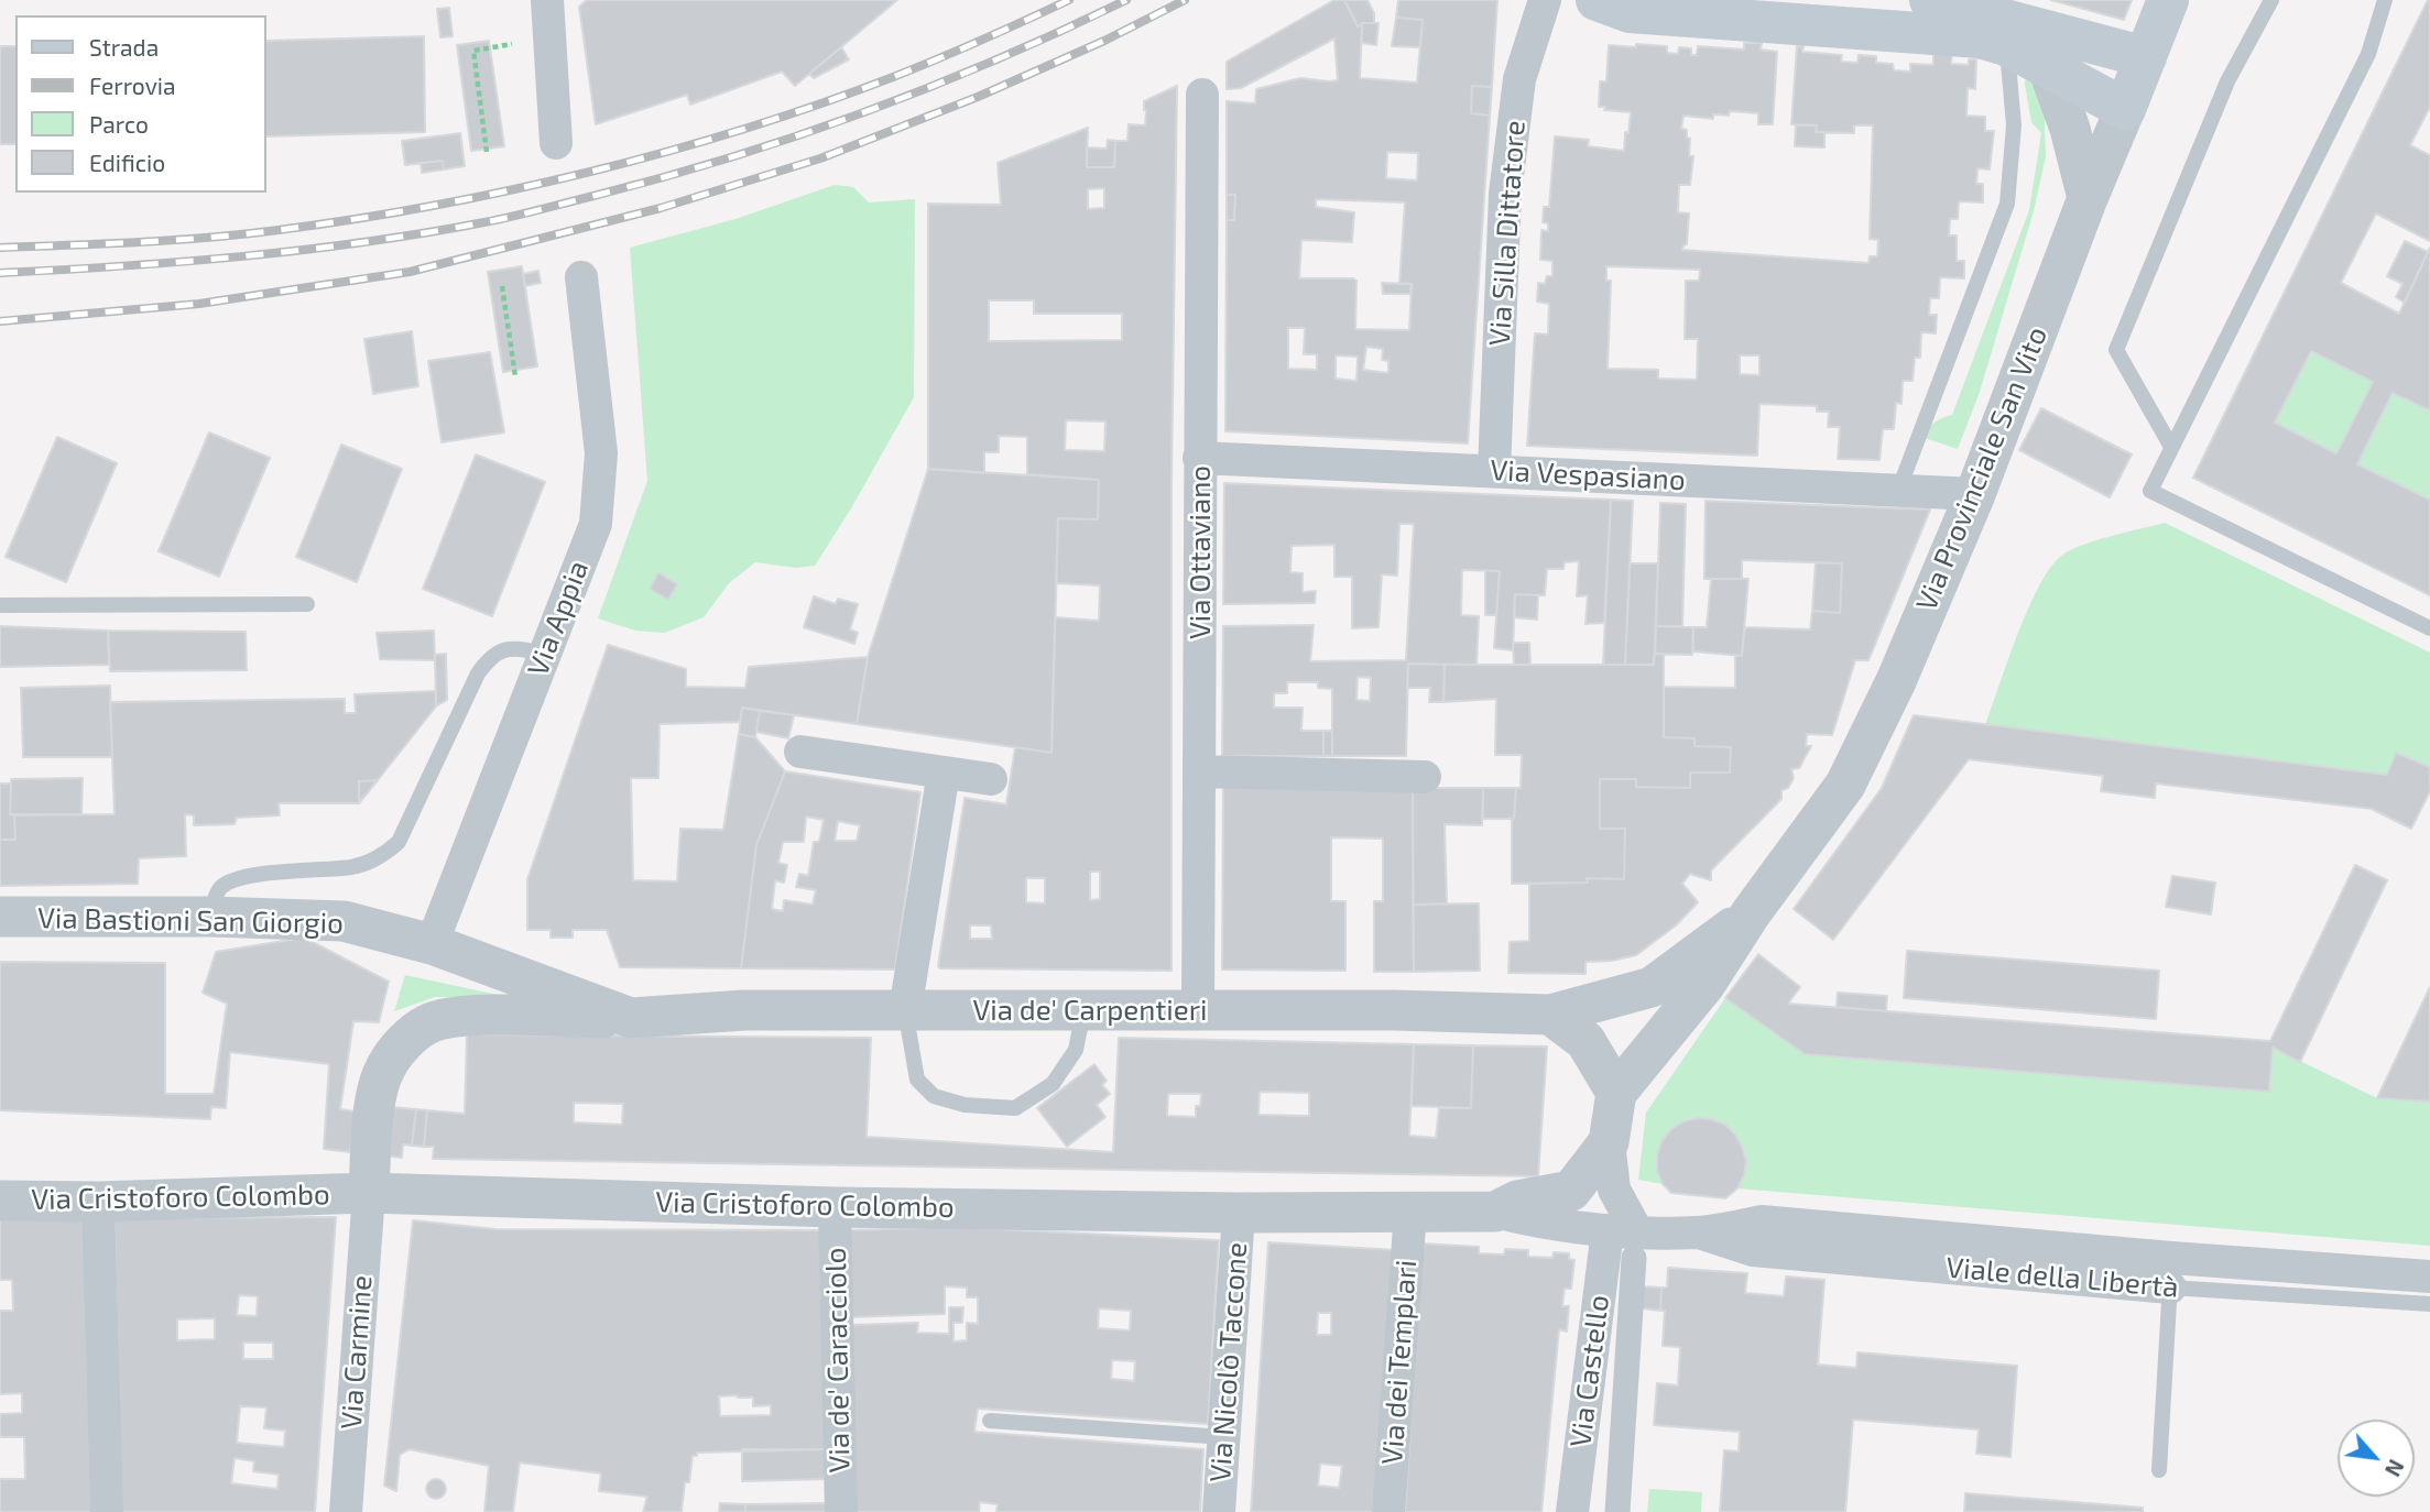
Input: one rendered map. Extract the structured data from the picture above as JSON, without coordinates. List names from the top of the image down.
{
  "streets": {
    "main road": ["Via Provinciale San Vito"],
    "street": [
      "Via Silla Dittatore",
      "Via Vespasiano",
      "Via Ottaviano",
      "Via Appia",
      "Via Bastioni San Giorgio",
      "Via de' Carpentieri",
      "Via Cristoforo Colombo",
      "Viale della Libertà",
      "Via Carmine",
      "Via de' Caracciolo",
      "Via Nicolò Taccone",
      "Via dei Templari",
      "Via Castello"
    ]
  },
  "crossings": [
    ["Via Silla Dittatore", "Via Vespasiano"],
    ["Via Provinciale San Vito", "Via Vespasiano"],
    ["Via Provinciale San Vito", "Via de' Carpentieri"],
    ["Via Vespasiano", "Via Ottaviano"],
    ["Via Ottaviano", "Via de' Carpentieri"],
    ["Via Appia", "Via Bastioni San Giorgio"],
    ["Via Bastioni San Giorgio", "Via de' Carpentieri"],
    ["Via de' Carpentieri", "Via Cristoforo Colombo"],
    ["Via de' Carpentieri", "Via Carmine"],
    ["Via Cristoforo Colombo", "Viale della Libertà"],
    ["Via Cristoforo Colombo", "Via Carmine"],
    ["Via Cristoforo Colombo", "Via de' Caracciolo"],
    ["Via Cristoforo Colombo", "Via Nicolò Taccone"],
    ["Via Cristoforo Colombo", "Via dei Templari"],
    ["Via Cristoforo Colombo", "Via Castello"],
    ["Viale della Libertà", "Via Castello"]
  ],
  "legend": [
    "Strada",
    "Ferrovia",
    "Parco",
    "Edificio"
  ],
  "north": "bottom right"
}
